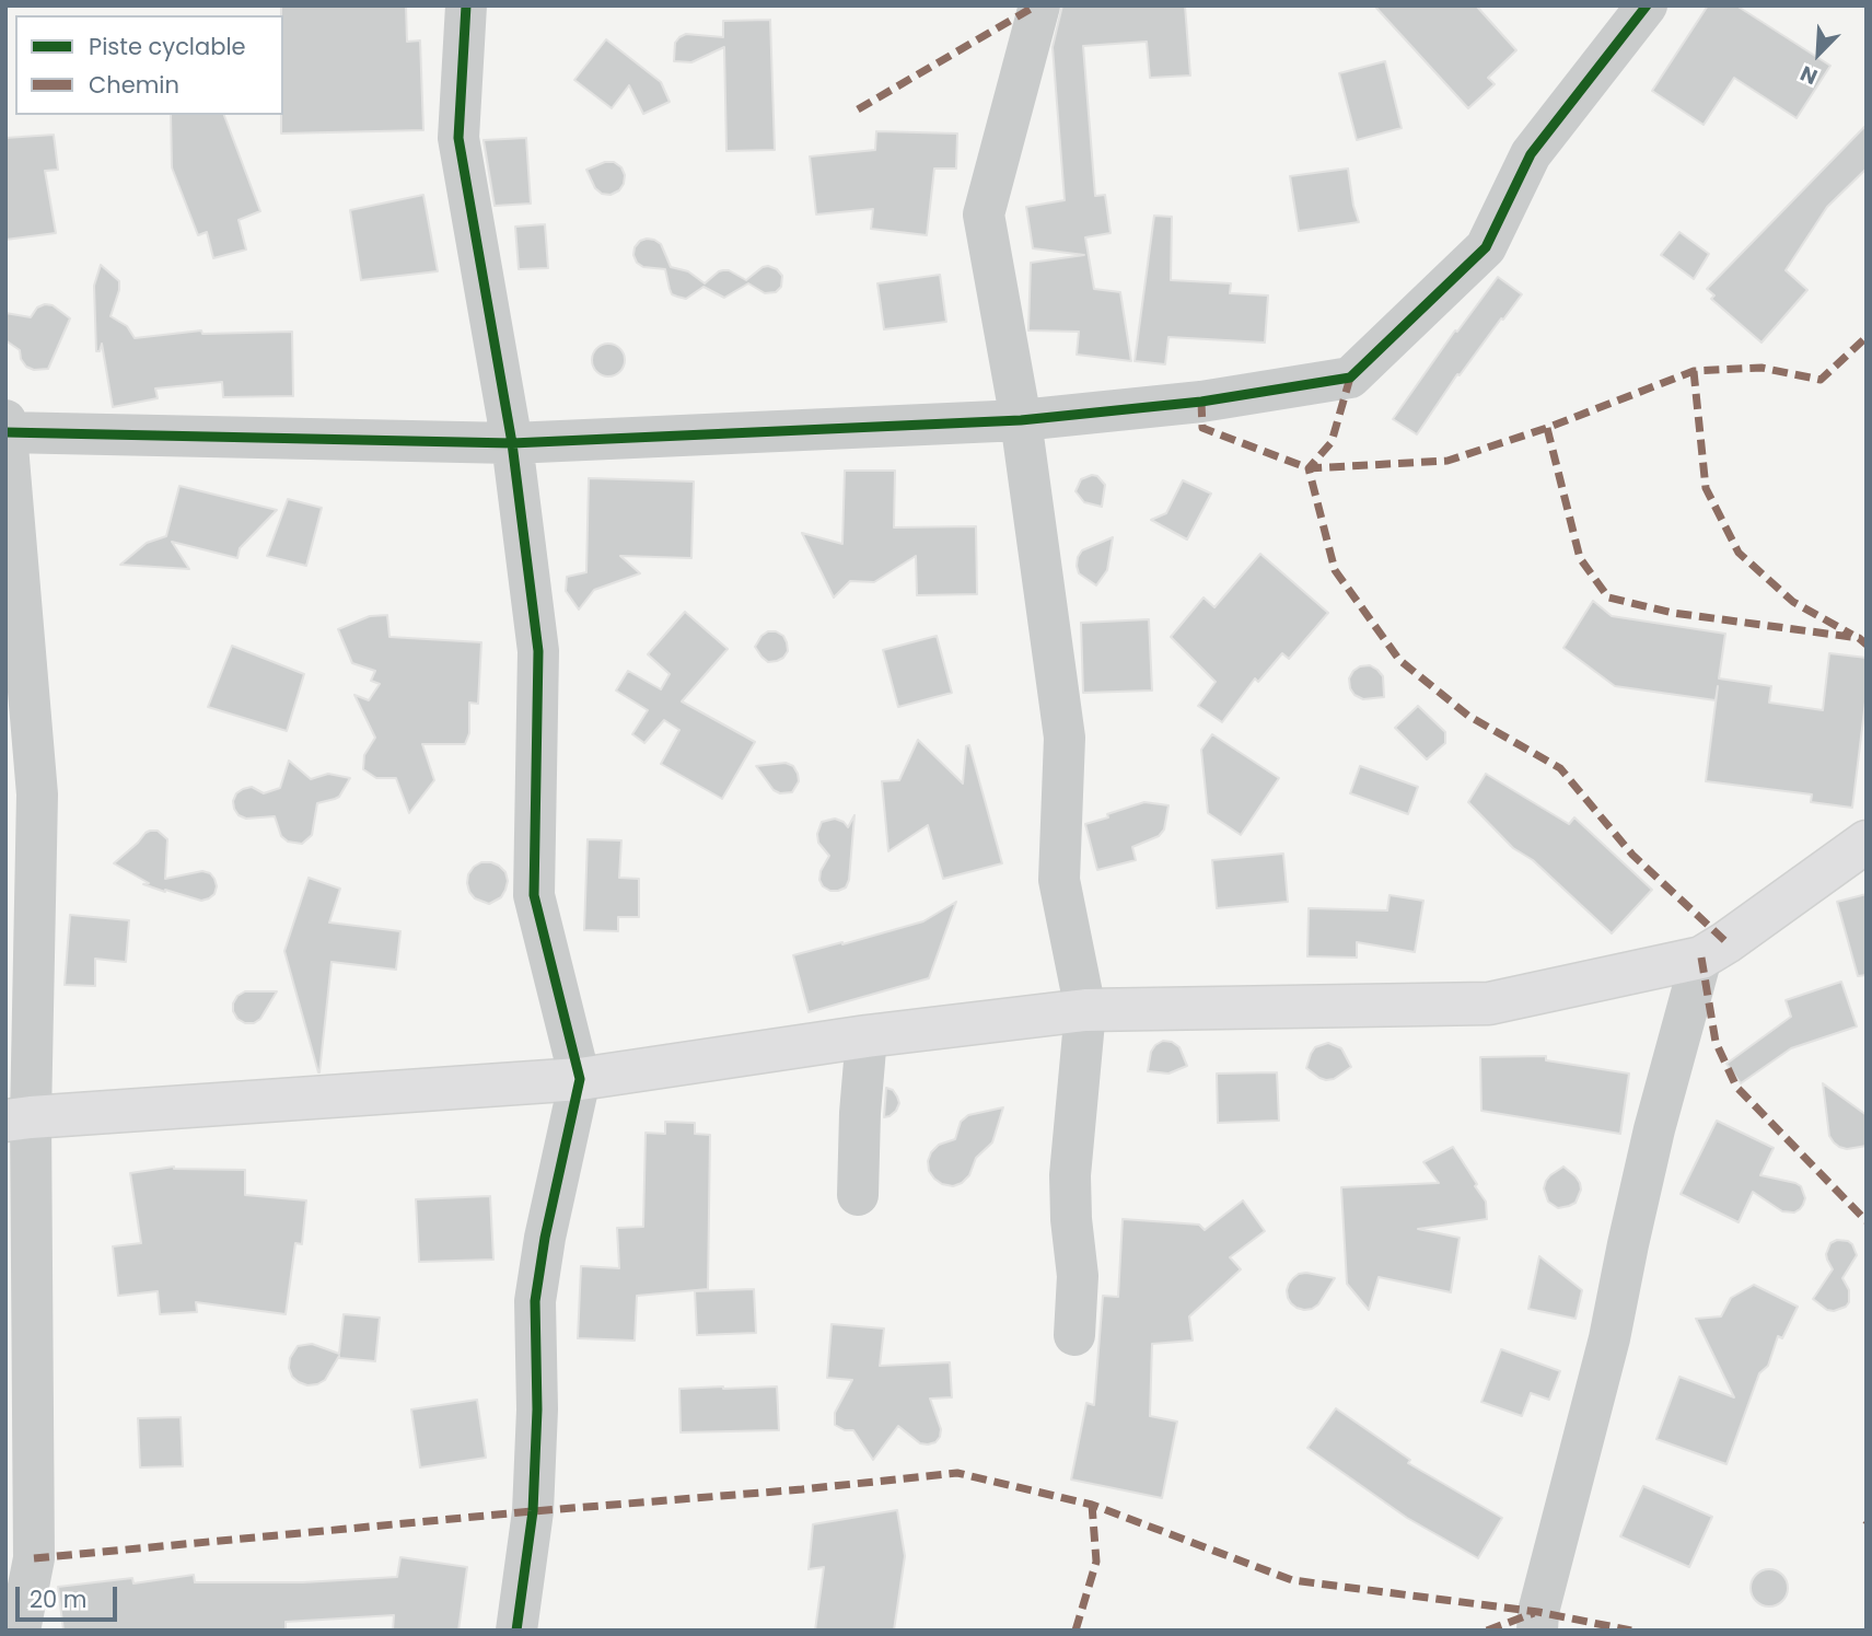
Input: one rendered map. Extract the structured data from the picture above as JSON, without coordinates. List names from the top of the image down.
{
  "legend": ["Piste cyclable", "Chemin"],
  "scale_bar": "20 m",
  "north": "bottom left"
}
